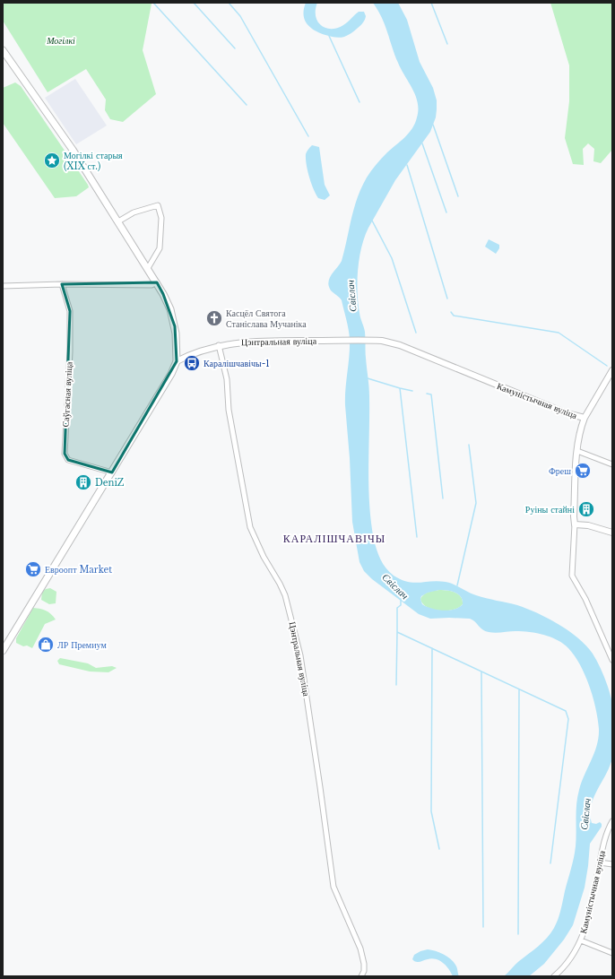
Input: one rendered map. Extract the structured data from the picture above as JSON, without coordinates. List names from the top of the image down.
{
  "streets": {
    "street": ["Цэнтральная вуліца", "Саўгасная вуліца", "Камуністычная вуліца"]
  },
  "crossings": [
    ["Цэнтральная вуліца", "Камуністычная вуліца"]
  ],
  "districts": ["КАРАЛІШЧАВІЧЫ"],
  "water": ["Свіслач"],
  "parks": ["Могілкі"],
  "places": {
    "place": ["Могілкі старыя (XIX ст.)"],
    "church": ["Касцёл Святога Станіслава Мучаніка"],
    "bus stop": ["Каралішчавічы-1"],
    "supermarket": ["Фреш", "Евроопт Market"],
    "building": ["DeniZ", "Руіны стайні"],
    "shop": ["ЛР Премиум"]
  }
}
